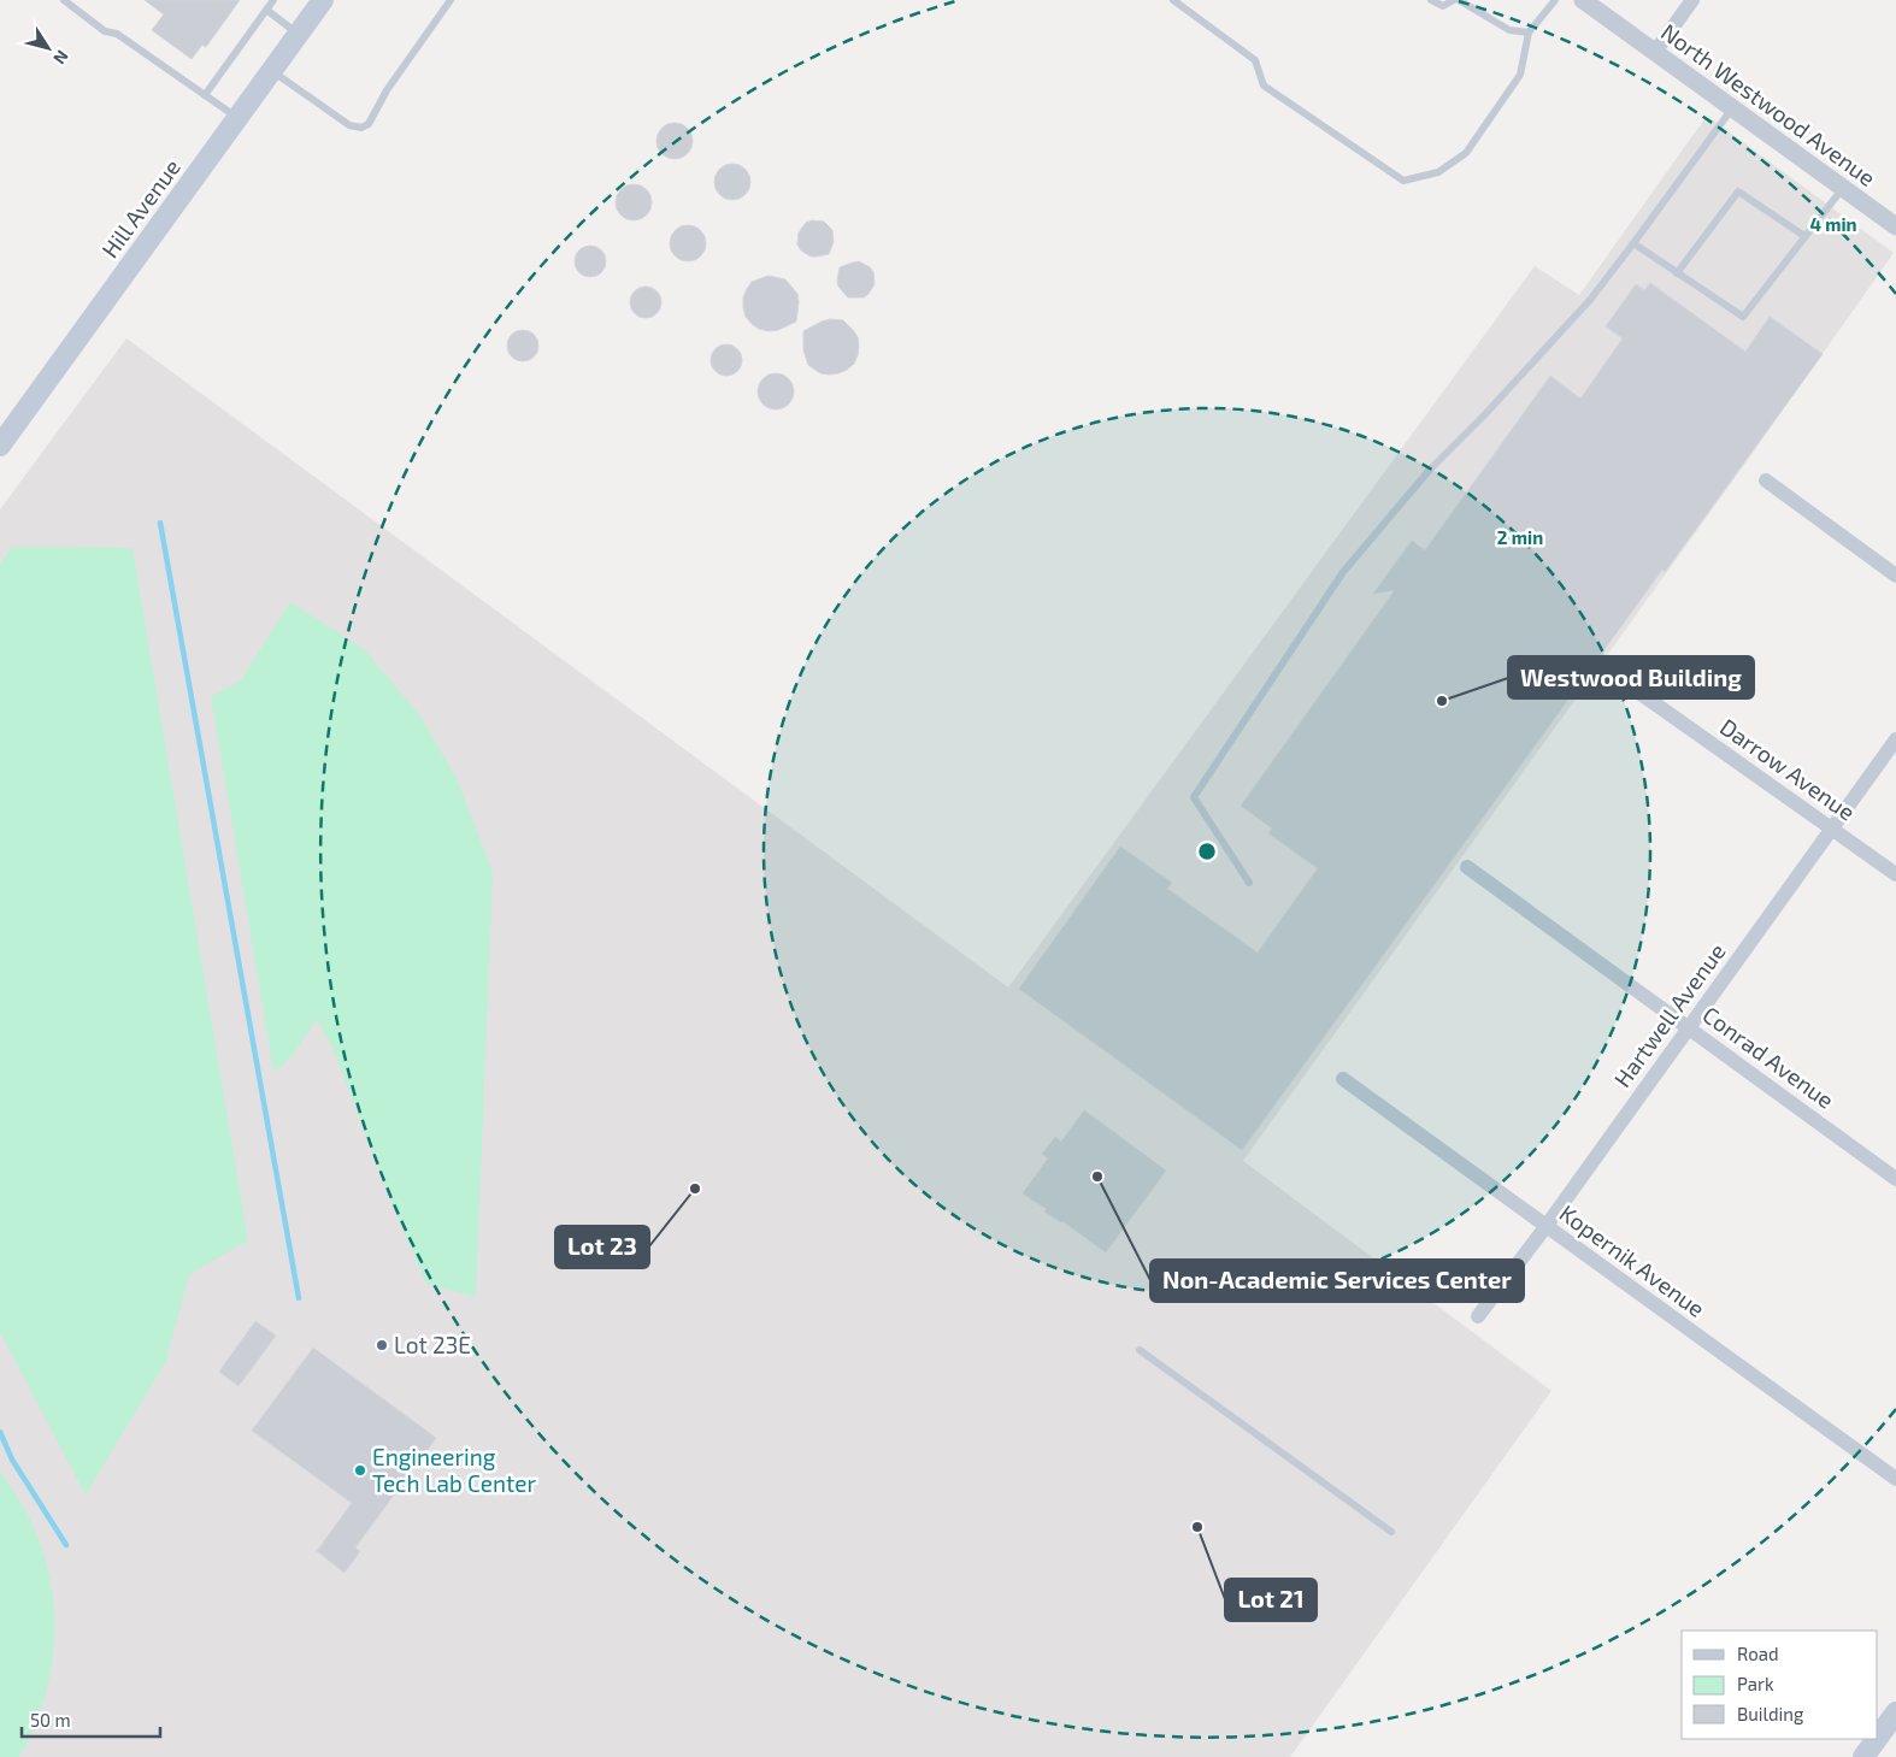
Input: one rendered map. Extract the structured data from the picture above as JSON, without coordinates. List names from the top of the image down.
{
  "streets": {
    "main road": ["Hill Avenue"],
    "street": [
      "North Westwood Avenue",
      "Darrow Avenue",
      "Hartwell Avenue",
      "Conrad Avenue",
      "Kopernik Avenue"
    ]
  },
  "crossings": [
    ["Darrow Avenue", "Hartwell Avenue"],
    ["Hartwell Avenue", "Conrad Avenue"],
    ["Hartwell Avenue", "Kopernik Avenue"]
  ],
  "places": [
    "Westwood Building",
    "Non-Academic Services Center",
    "Lot 23",
    "Lot 23E",
    "Engineering Tech Lab Center",
    "Lot 21"
  ],
  "legend": ["Road", "Park", "Building"],
  "scale_bar": "50 m",
  "north": "bottom right",
  "rings": ["4 min", "2 min"]
}
